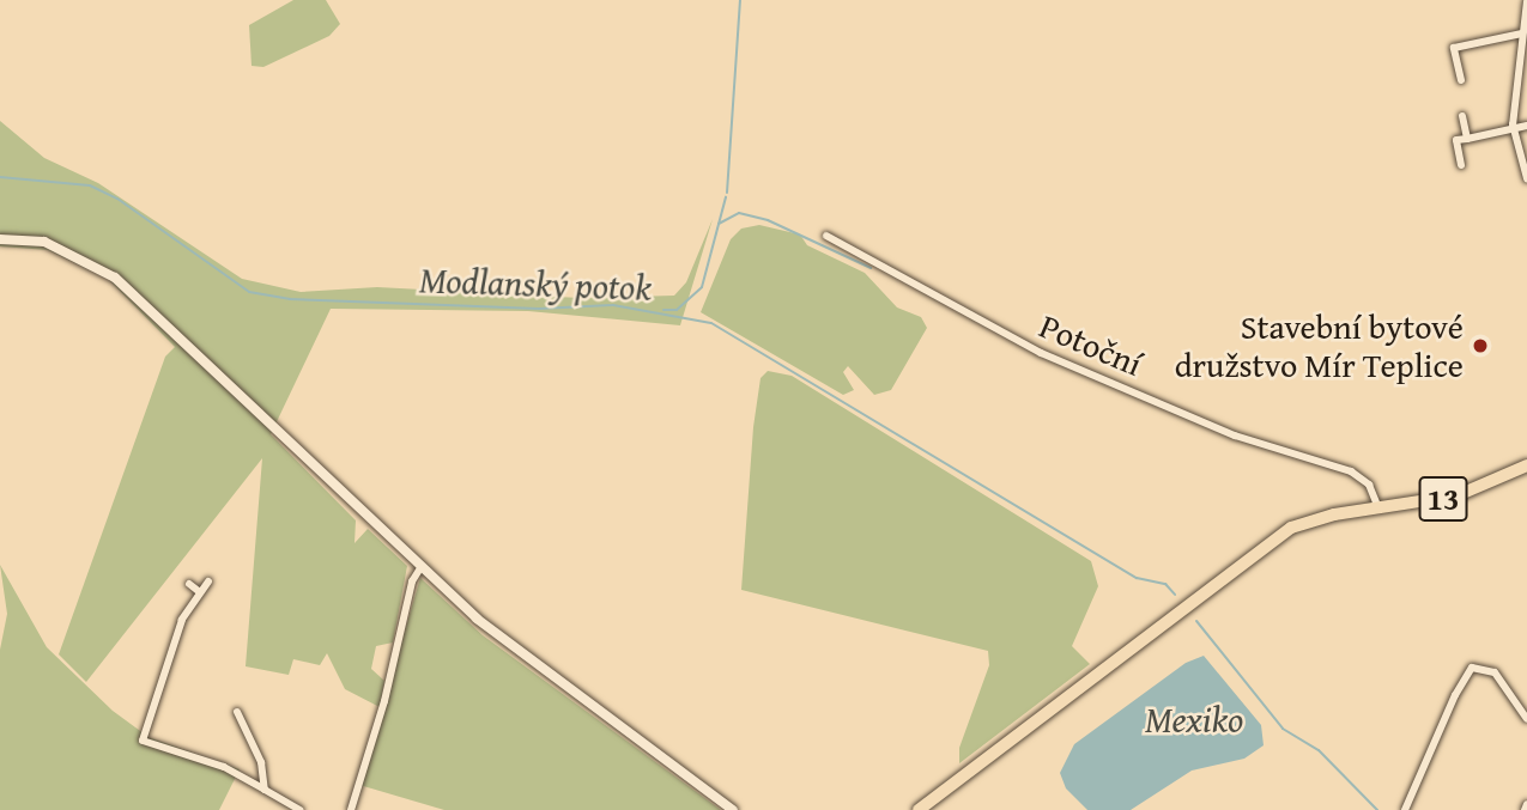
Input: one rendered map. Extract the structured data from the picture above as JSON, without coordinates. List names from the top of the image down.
{
  "streets": {
    "main road": ["13"],
    "street": ["Potoční"]
  },
  "crossings": [
    ["Potoční", "13"]
  ],
  "water": ["Modlanský potok", "Mexiko"],
  "places": ["Stavební bytové družstvo Mír Teplice"]
}
